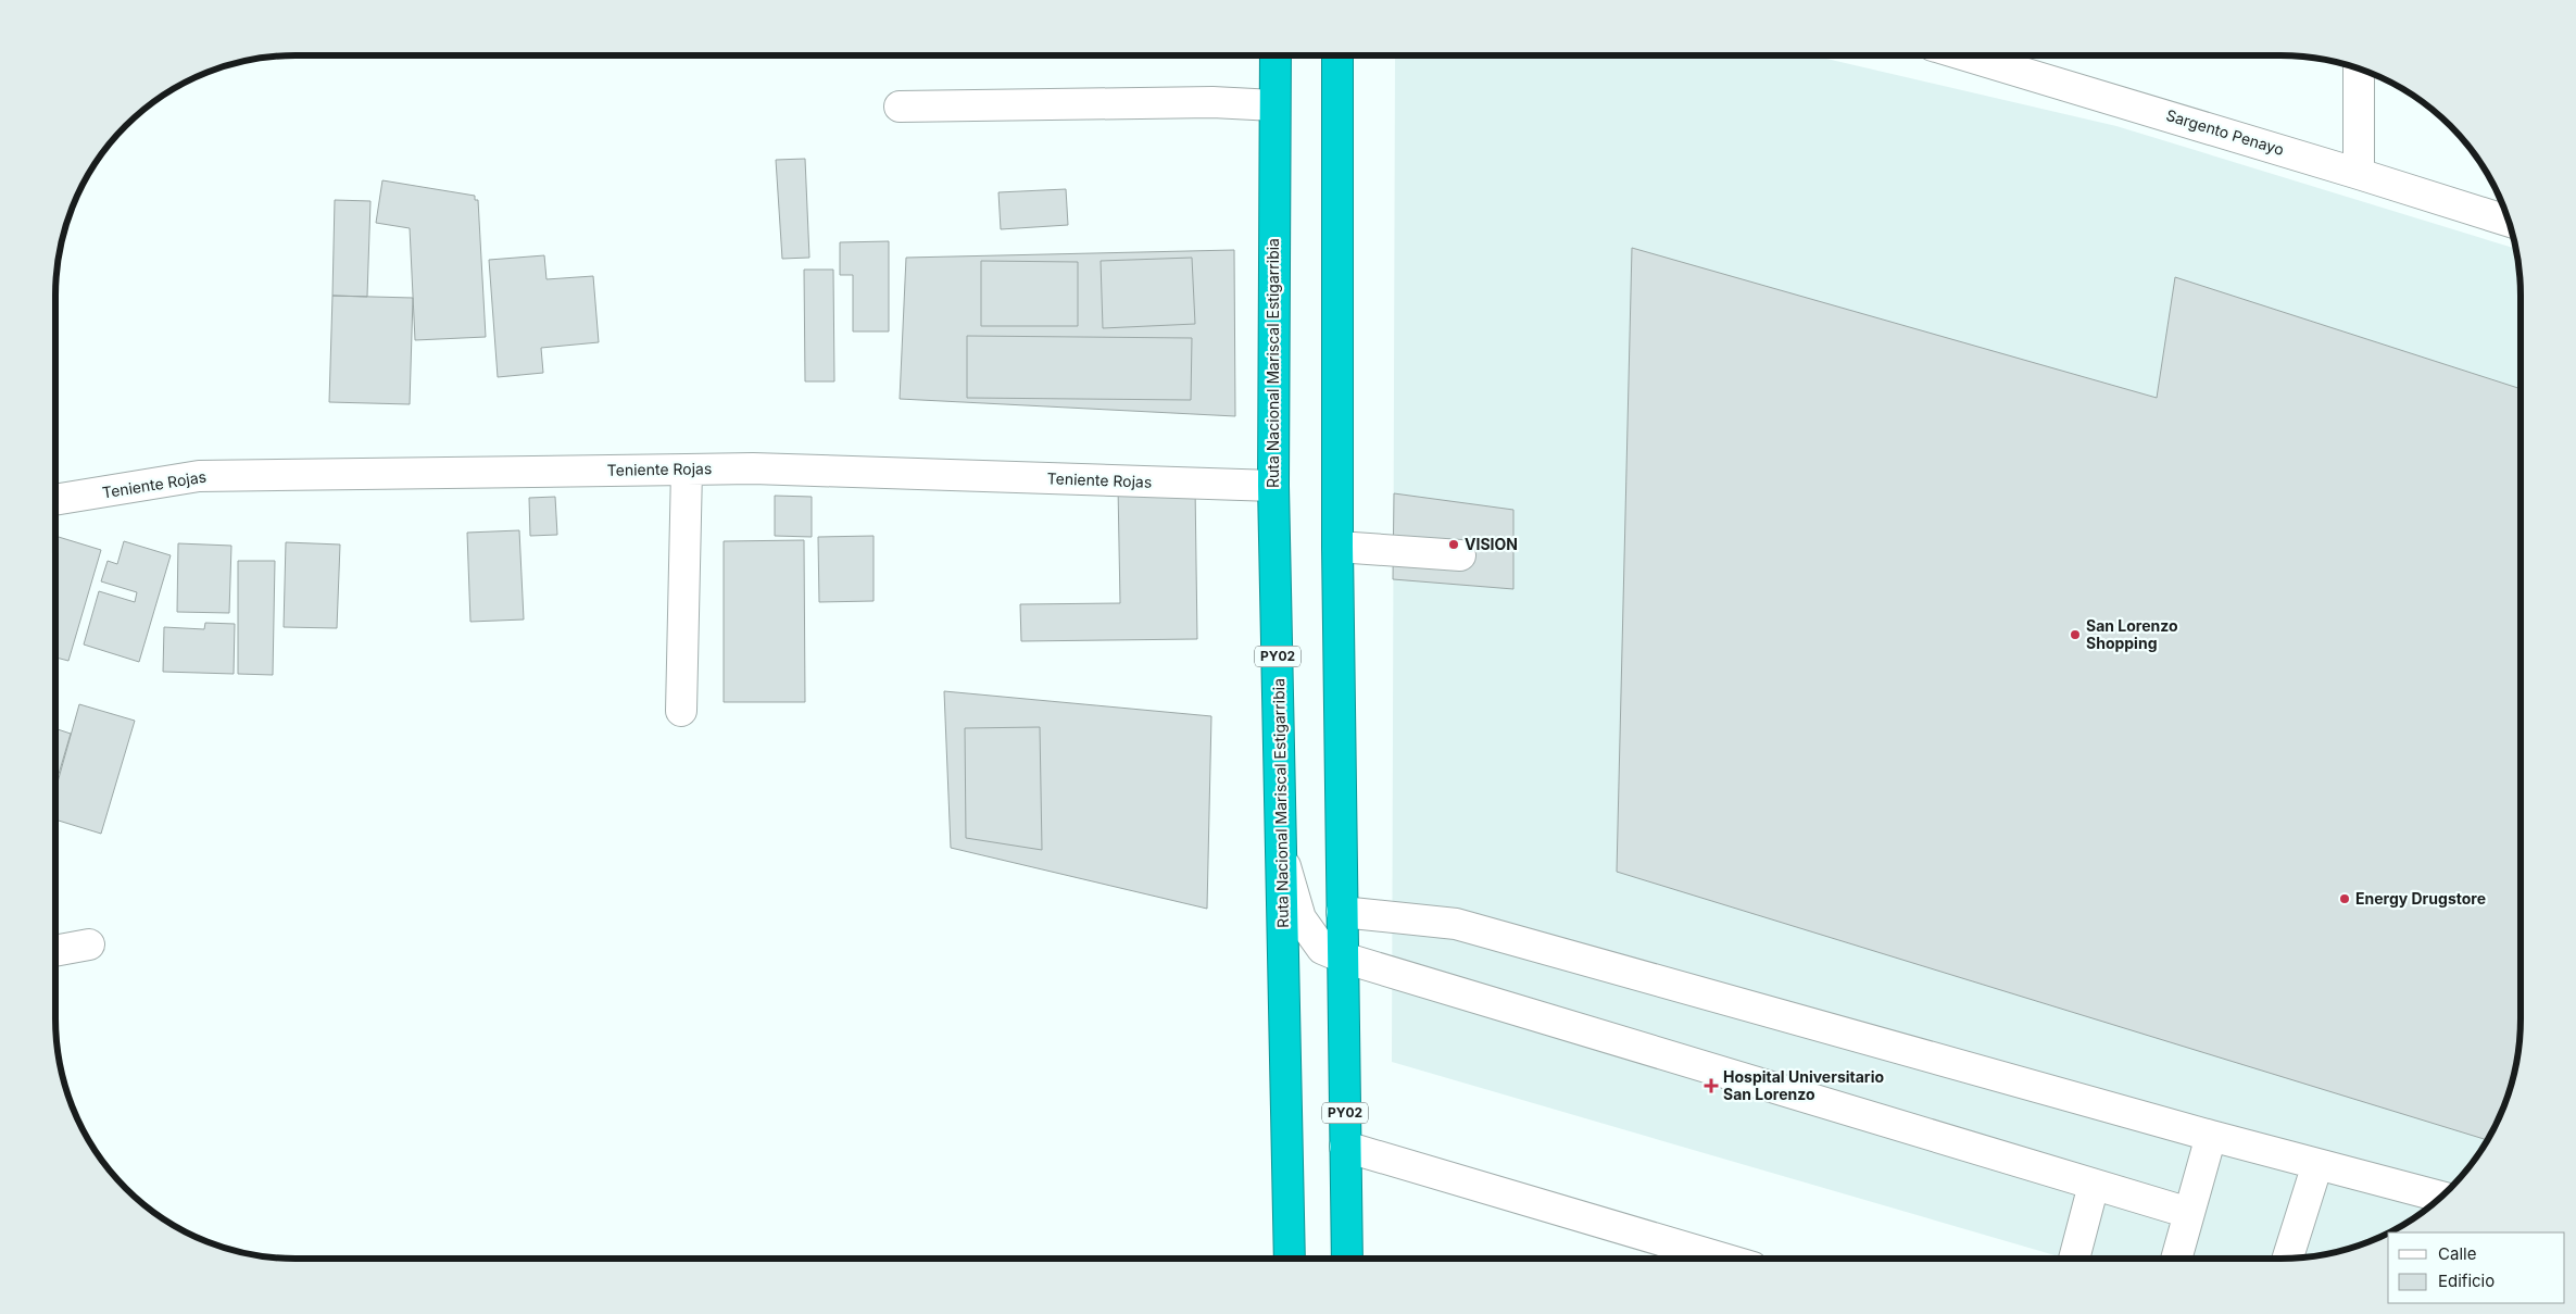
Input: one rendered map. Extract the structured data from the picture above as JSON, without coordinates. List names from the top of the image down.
{
  "streets": {
    "highway": ["Ruta Nacional Mariscal Estigarribia", "PY02"],
    "street": ["Sargento Penayo", "Teniente Rojas"]
  },
  "crossings": [
    ["Ruta Nacional Mariscal Estigarribia", "Teniente Rojas"]
  ],
  "places": {
    "other": ["VISION", "San Lorenzo Shopping", "Energy Drugstore"],
    "health": ["Hospital Universitario San Lorenzo"]
  },
  "legend": ["Calle", "Edificio"]
}
